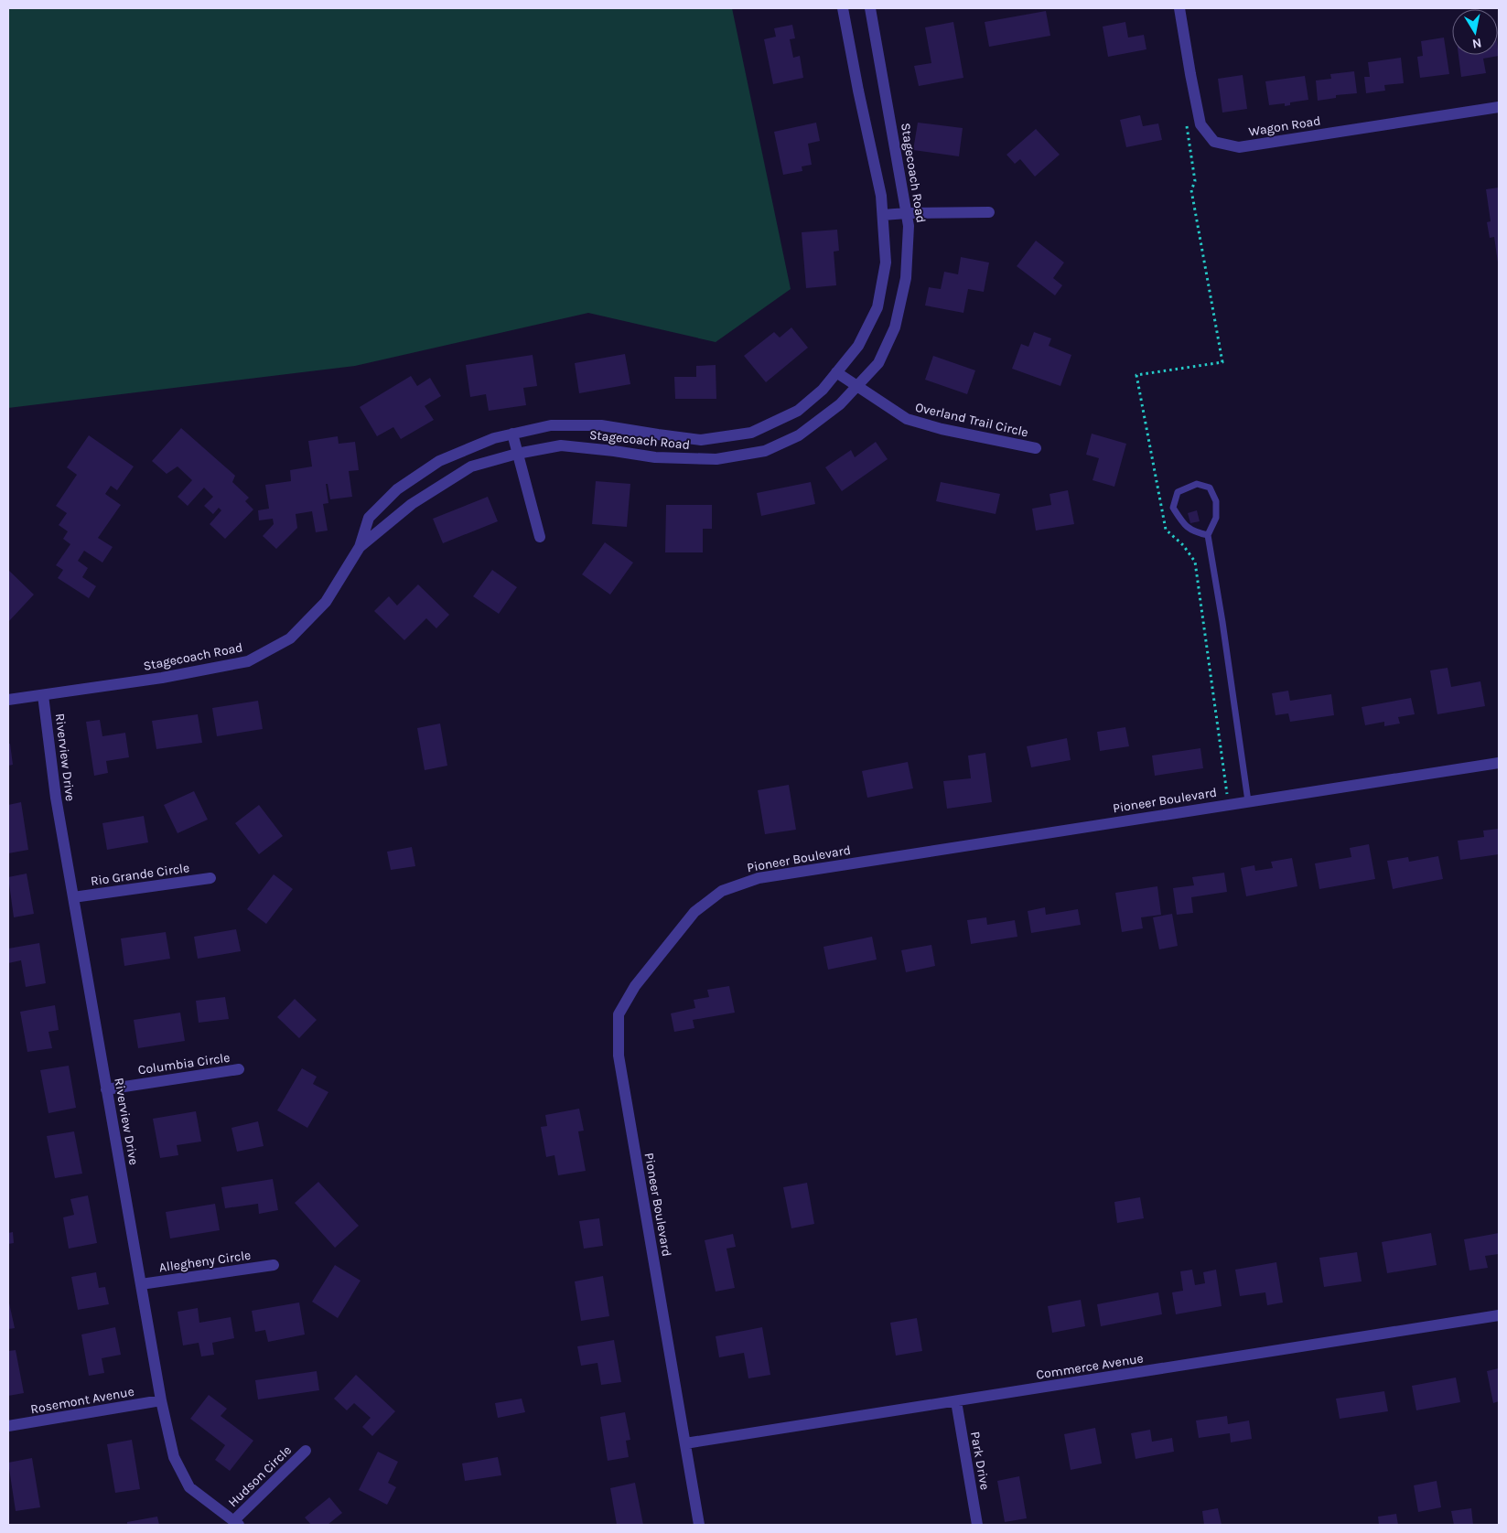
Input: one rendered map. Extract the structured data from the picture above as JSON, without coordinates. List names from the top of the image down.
{
  "streets": {
    "street": [
      "Wagon Road",
      "Stagecoach Road",
      "Overland Trail Circle",
      "Riverview Drive",
      "Pioneer Boulevard",
      "Rio Grande Circle",
      "Columbia Circle",
      "Allegheny Circle",
      "Commerce Avenue",
      "Rosemont Avenue",
      "Park Drive",
      "Hudson Circle"
    ]
  },
  "crossings": [
    ["Stagecoach Road", "Overland Trail Circle"],
    ["Stagecoach Road", "Riverview Drive"],
    ["Riverview Drive", "Rio Grande Circle"],
    ["Riverview Drive", "Columbia Circle"],
    ["Riverview Drive", "Allegheny Circle"],
    ["Riverview Drive", "Rosemont Avenue"],
    ["Riverview Drive", "Hudson Circle"],
    ["Pioneer Boulevard", "Commerce Avenue"],
    ["Commerce Avenue", "Park Drive"]
  ],
  "north": "bottom"
}
